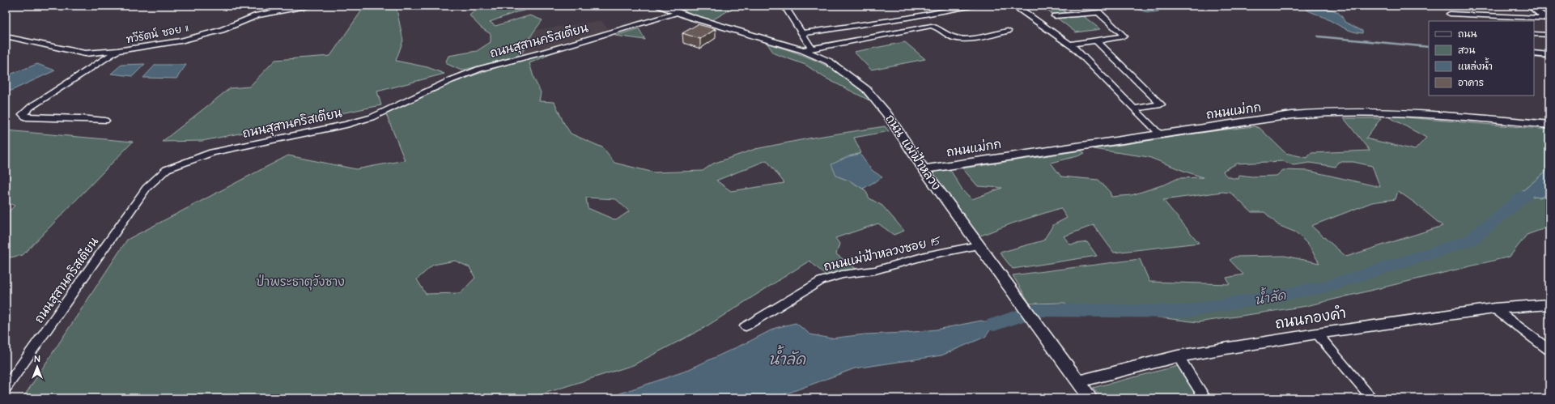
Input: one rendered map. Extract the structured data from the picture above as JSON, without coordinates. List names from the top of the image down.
{
  "streets": {
    "street": [
      "ทวีรัตน์ ซอย 11",
      "ถนนสุสานคริสเตียน",
      "ถนนแม่กก",
      "ถนน แม่ฟ้าหลวง",
      "ถนนแม่ฟ้าหลวงซอย 15",
      "ถนนกองคำ"
    ]
  },
  "crossings": [
    ["ถนนสุสานคริสเตียน", "ถนน แม่ฟ้าหลวง"],
    ["ถนนแม่กก", "ถนน แม่ฟ้าหลวง"],
    ["ถนน แม่ฟ้าหลวง", "ถนนแม่ฟ้าหลวงซอย 15"],
    ["ถนน แม่ฟ้าหลวง", "ถนนกองคำ"]
  ],
  "water": ["น้ำลัด"],
  "parks": ["ป่าพระธาตุวังซาง"],
  "legend": [
    "ถนน",
    "สวน",
    "แหล่งน้ำ",
    "อาคาร"
  ],
  "north": "top"
}
